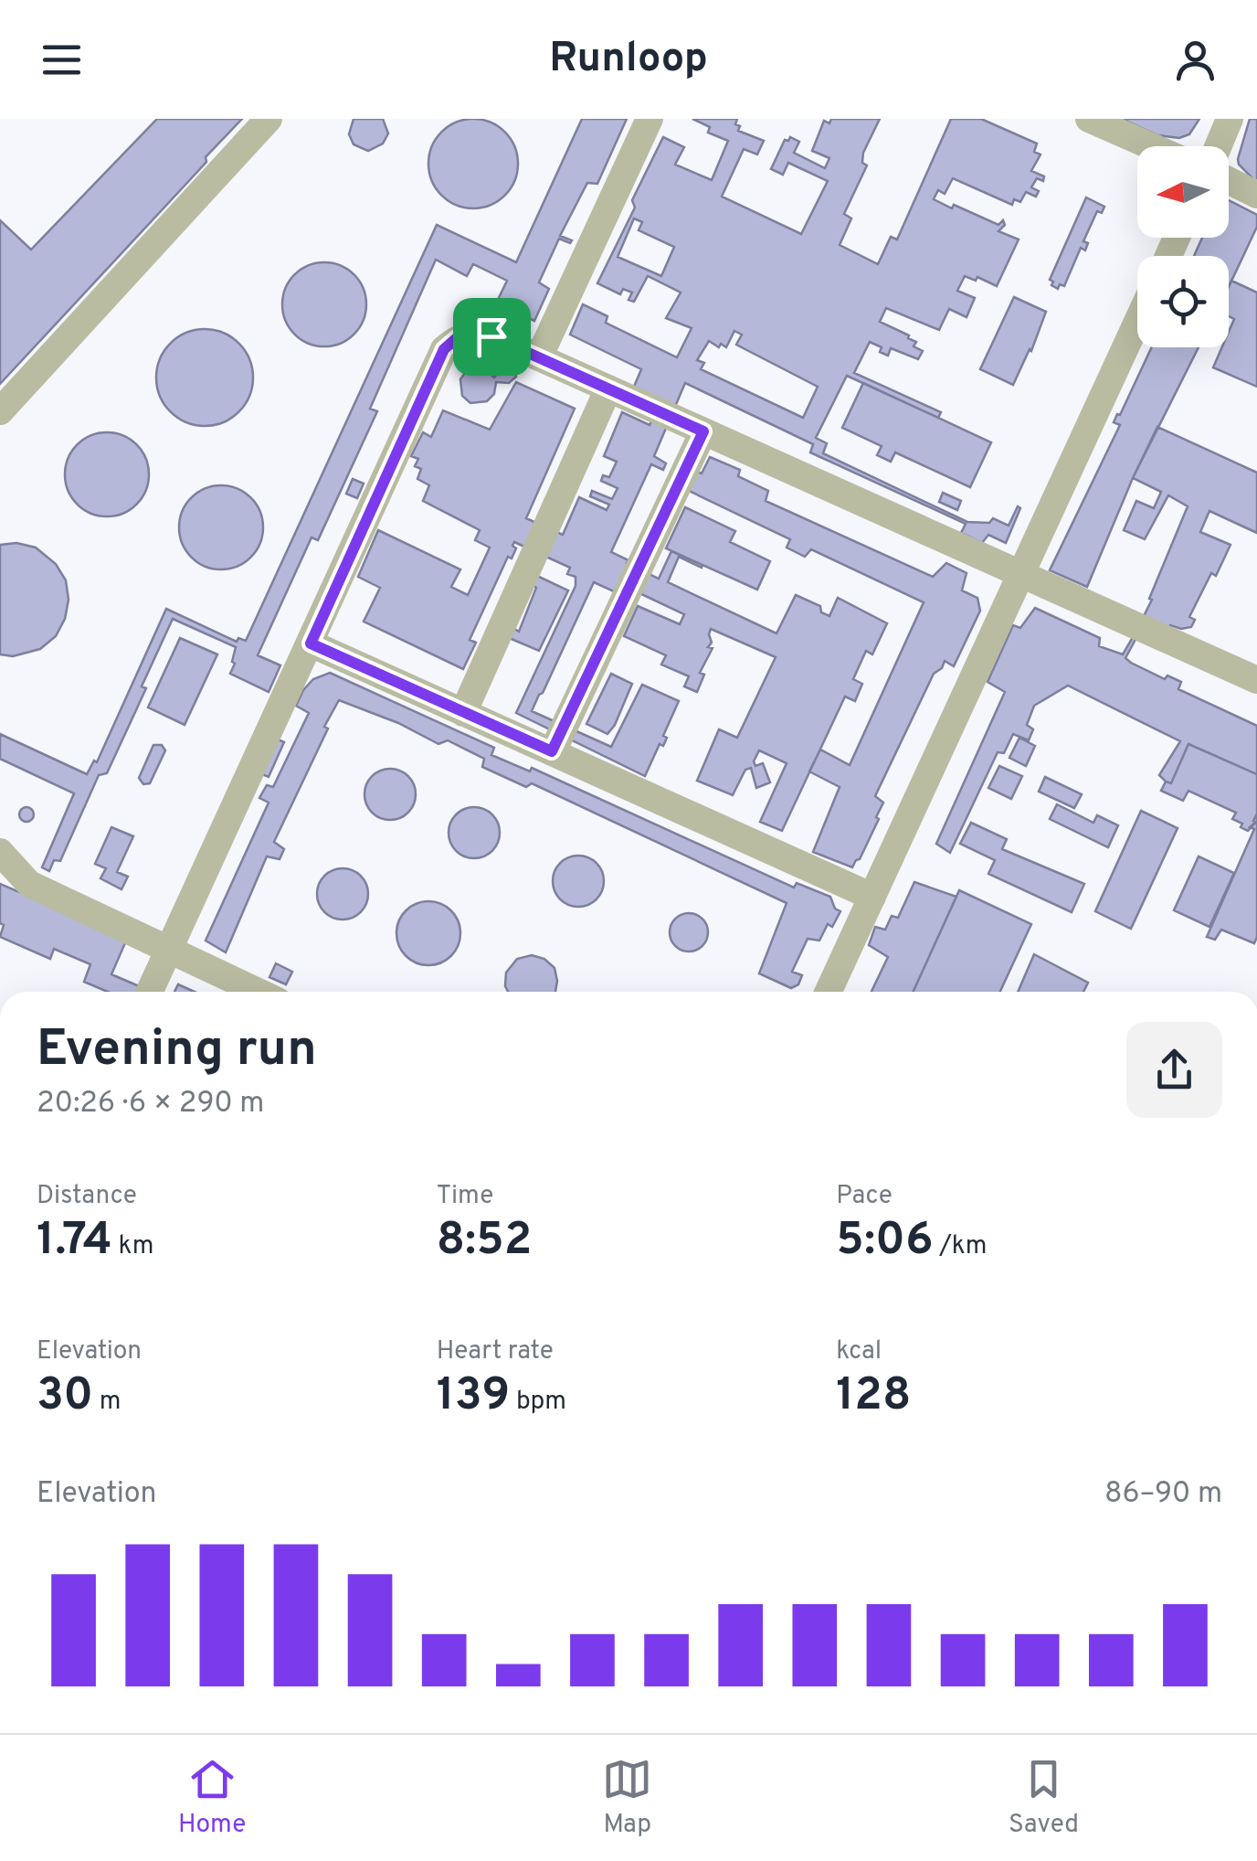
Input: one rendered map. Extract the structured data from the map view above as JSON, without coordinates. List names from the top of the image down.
{
  "north": "left",
  "page": {
    "header": "Runloop",
    "heading": ["Evening run", "20:26 · 6 × 290 m"],
    "stats": [
      ["Distance", "1.74 km"],
      ["Time", "8:52"],
      ["Pace", "5:06 /km"],
      ["Elevation", "30 m"],
      ["Heart rate", "139 bpm"],
      ["kcal", "128"]
    ],
    "chart": ["Elevation", "86–90 m"],
    "tabs": ["Home", "Map", "Saved"]
  }
}
